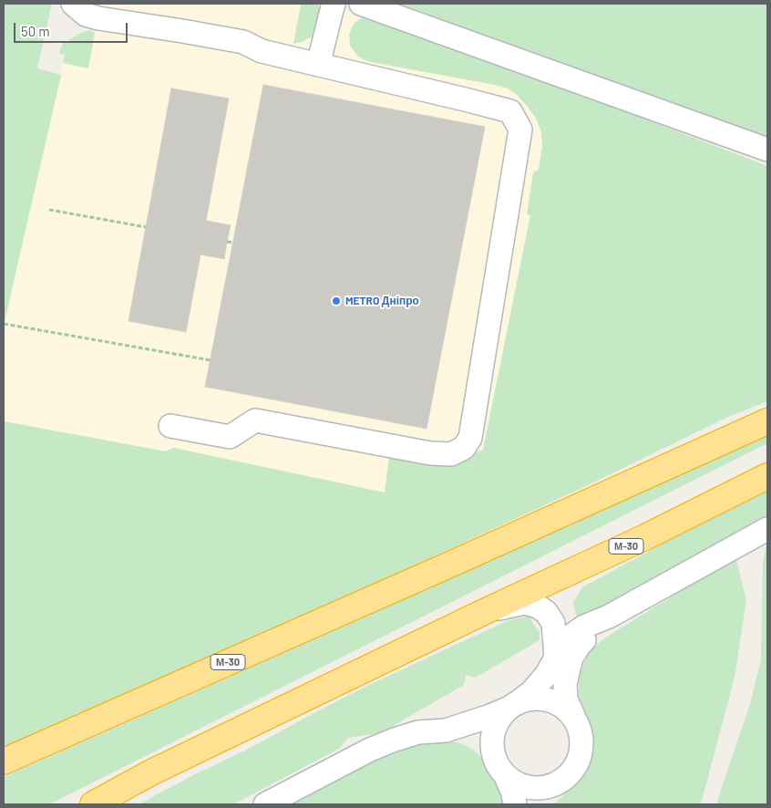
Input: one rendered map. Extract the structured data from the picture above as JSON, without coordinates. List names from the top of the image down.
{
  "streets": {
    "highway": ["М-30"]
  },
  "places": ["METRO Дніпро"],
  "scale_bar": "50 m"
}
